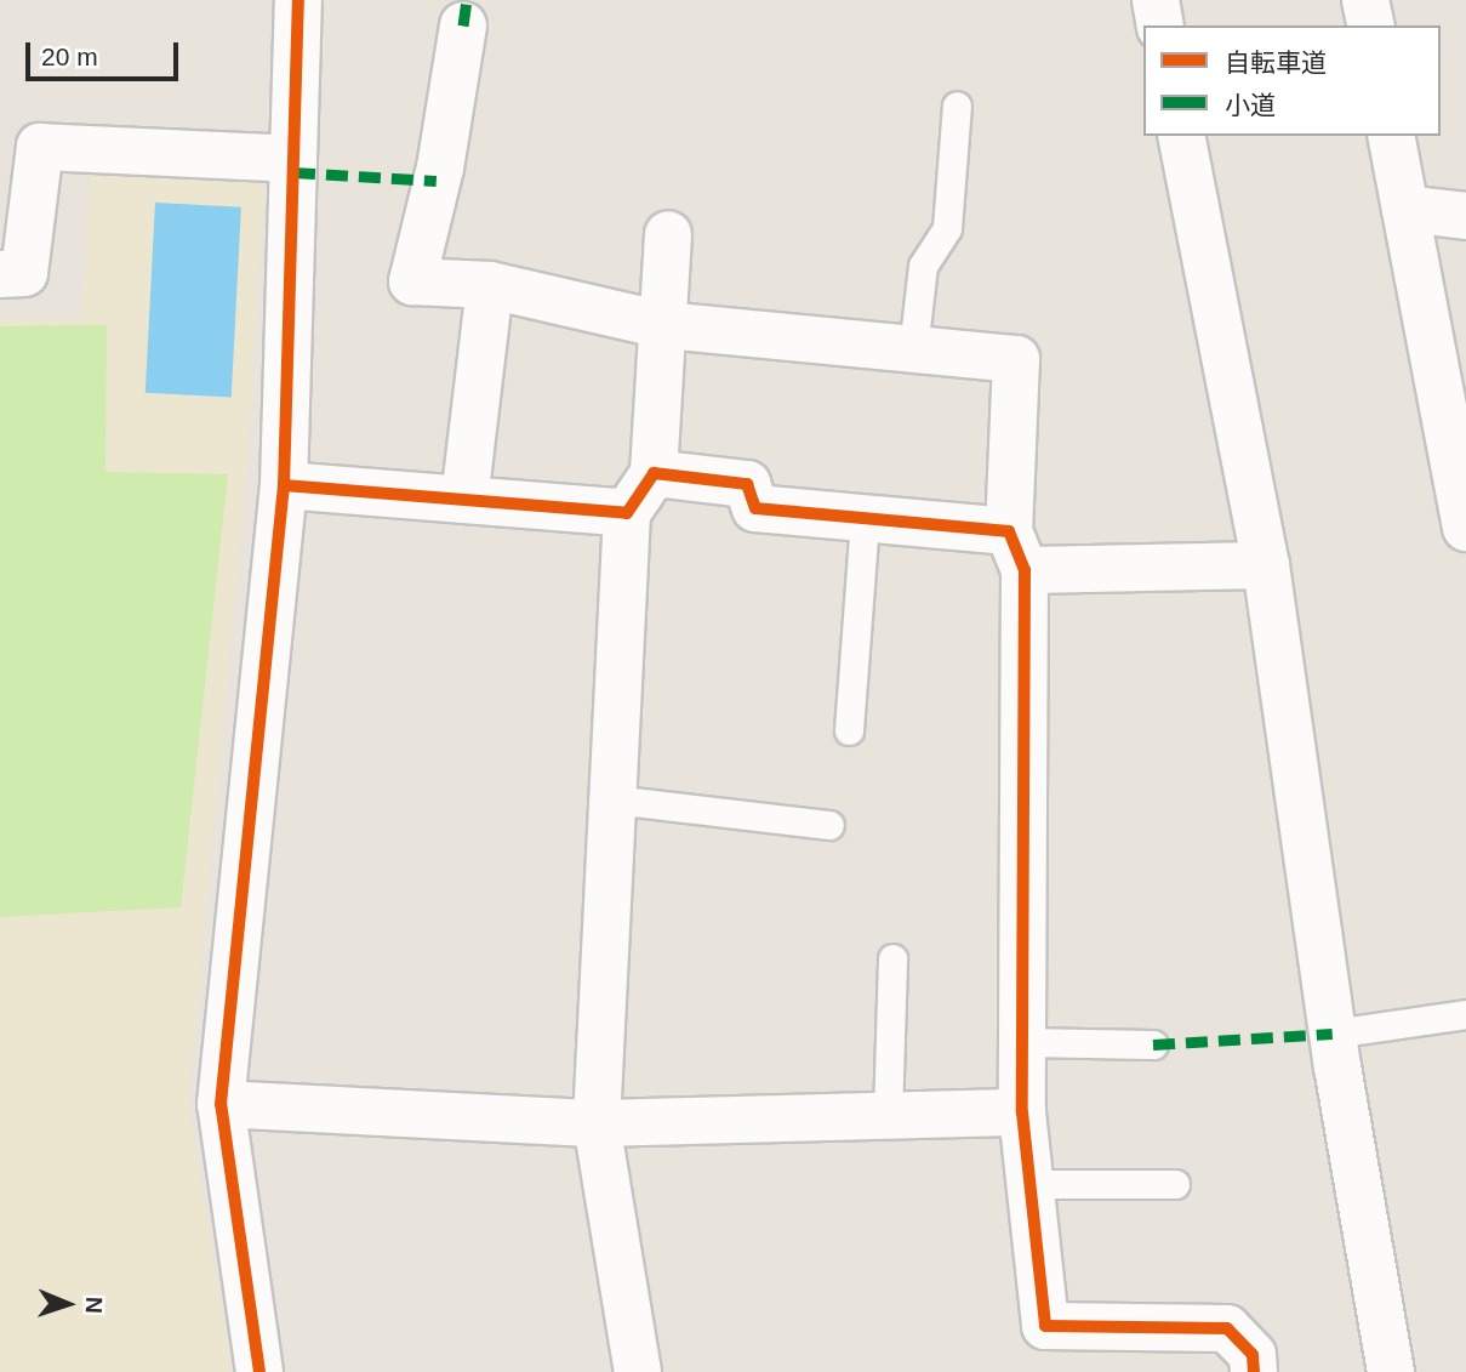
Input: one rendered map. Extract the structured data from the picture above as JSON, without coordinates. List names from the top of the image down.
{
  "legend": ["自転車道", "小道"],
  "scale_bar": "20 m",
  "north": "right"
}
